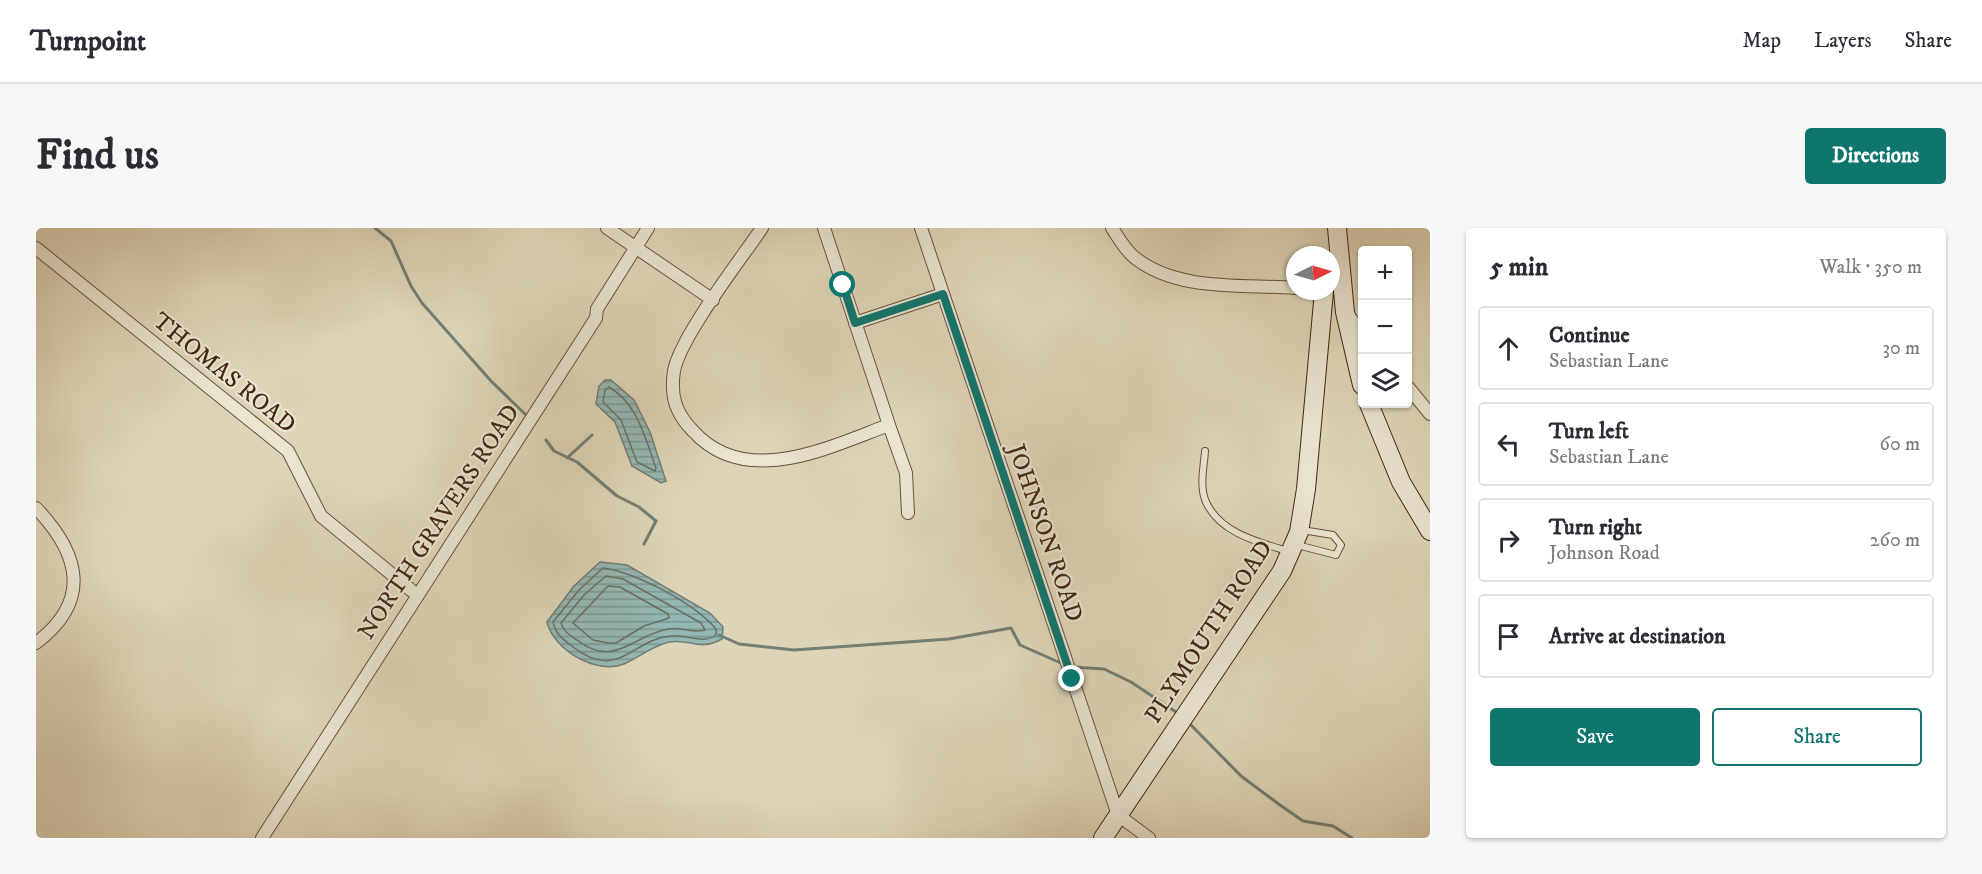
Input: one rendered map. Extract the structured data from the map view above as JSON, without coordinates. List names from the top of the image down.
{
  "streets": {
    "main road": ["PLYMOUTH ROAD"],
    "street": ["THOMAS ROAD", "NORTH GRAVERS ROAD", "JOHNSON ROAD"]
  },
  "crossings": [
    ["THOMAS ROAD", "NORTH GRAVERS ROAD"],
    ["JOHNSON ROAD", "PLYMOUTH ROAD"]
  ],
  "north": "right",
  "page": {
    "header": "Turnpoint",
    "nav": ["Map", "Layers", "Share"],
    "buttons": [
      "Directions",
      ["Save", "Share"]
    ],
    "title": "Find us",
    "heading": ["5 min", "Walk · 350 m"],
    "map_buttons": ["+", "−"],
    "list": [
      ["Continue", "Sebastian Lane", "30 m"],
      ["Turn left", "Sebastian Lane", "60 m"],
      ["Turn right", "Johnson Road", "260 m"],
      "Arrive at destination"
    ]
  }
}
